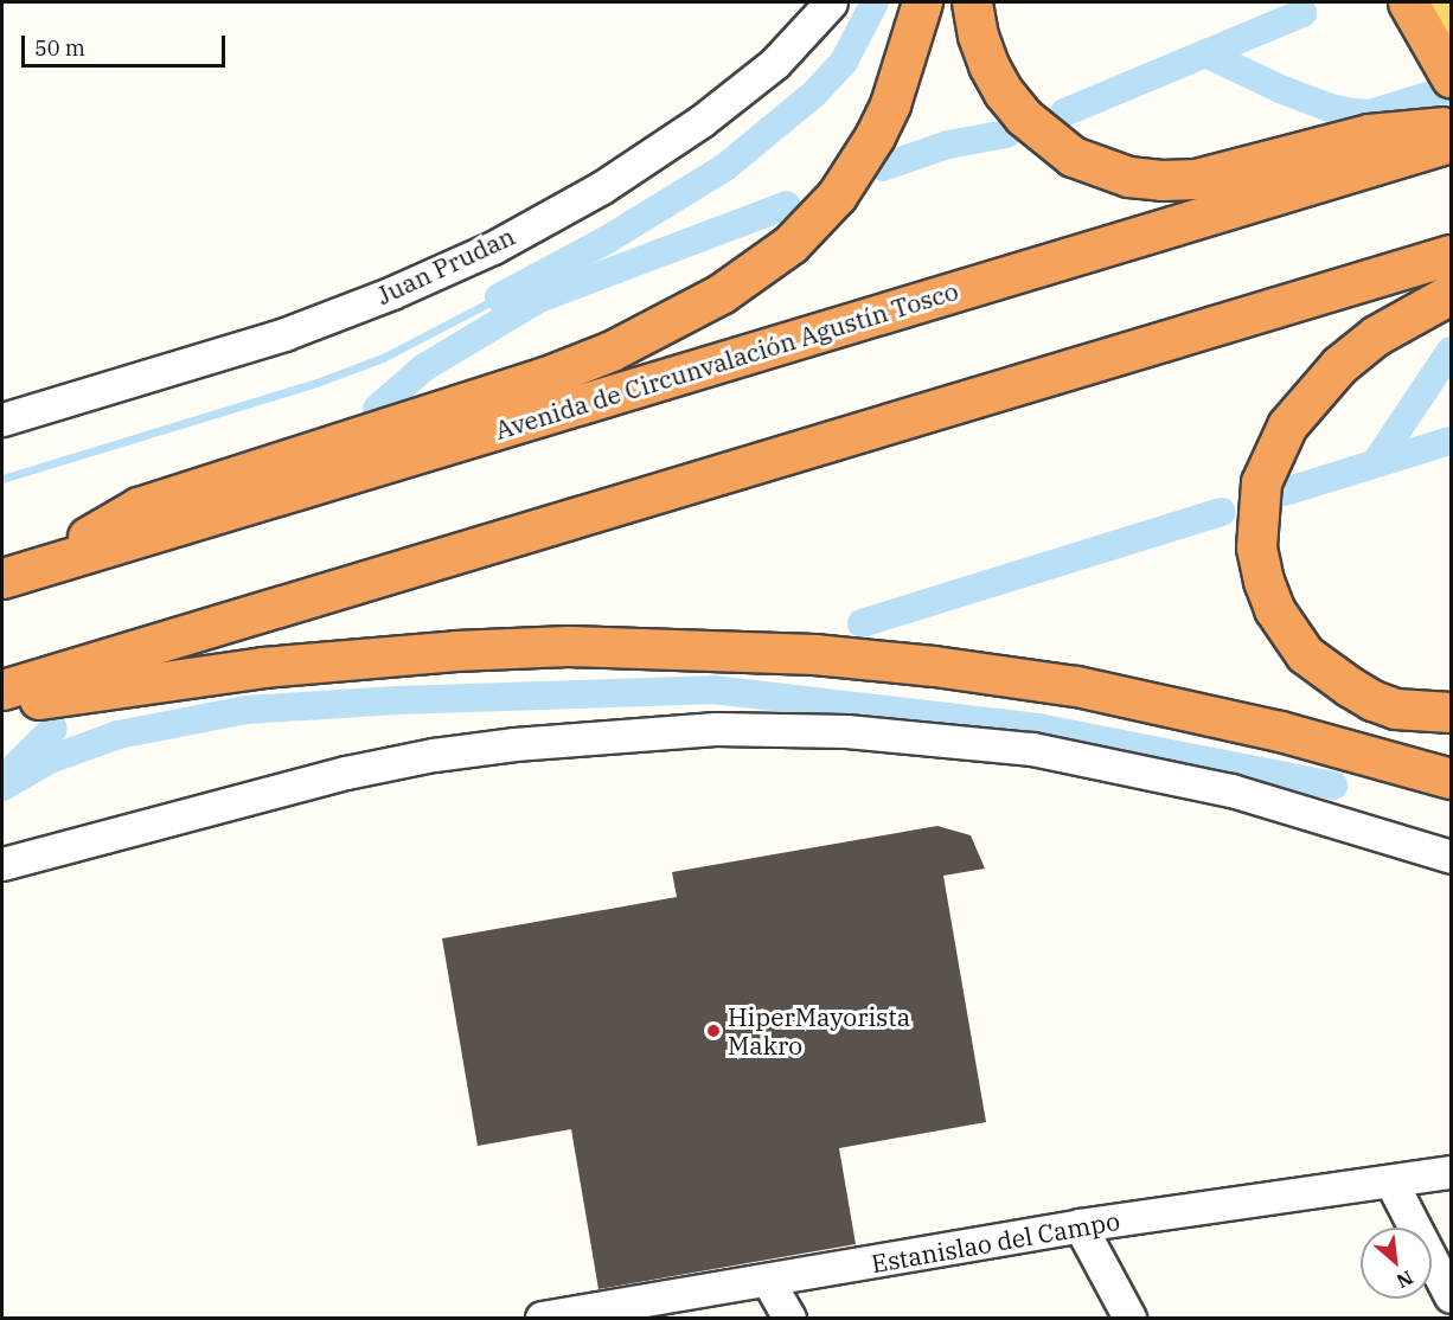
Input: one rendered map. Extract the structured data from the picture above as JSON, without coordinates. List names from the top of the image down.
{
  "streets": {
    "highway": ["Avenida de Circunvalación Agustín Tosco"],
    "street": ["Juan Prudan", "Estanislao del Campo"]
  },
  "places": ["HiperMayorista Makro"],
  "scale_bar": "50 m",
  "north": "bottom right"
}
